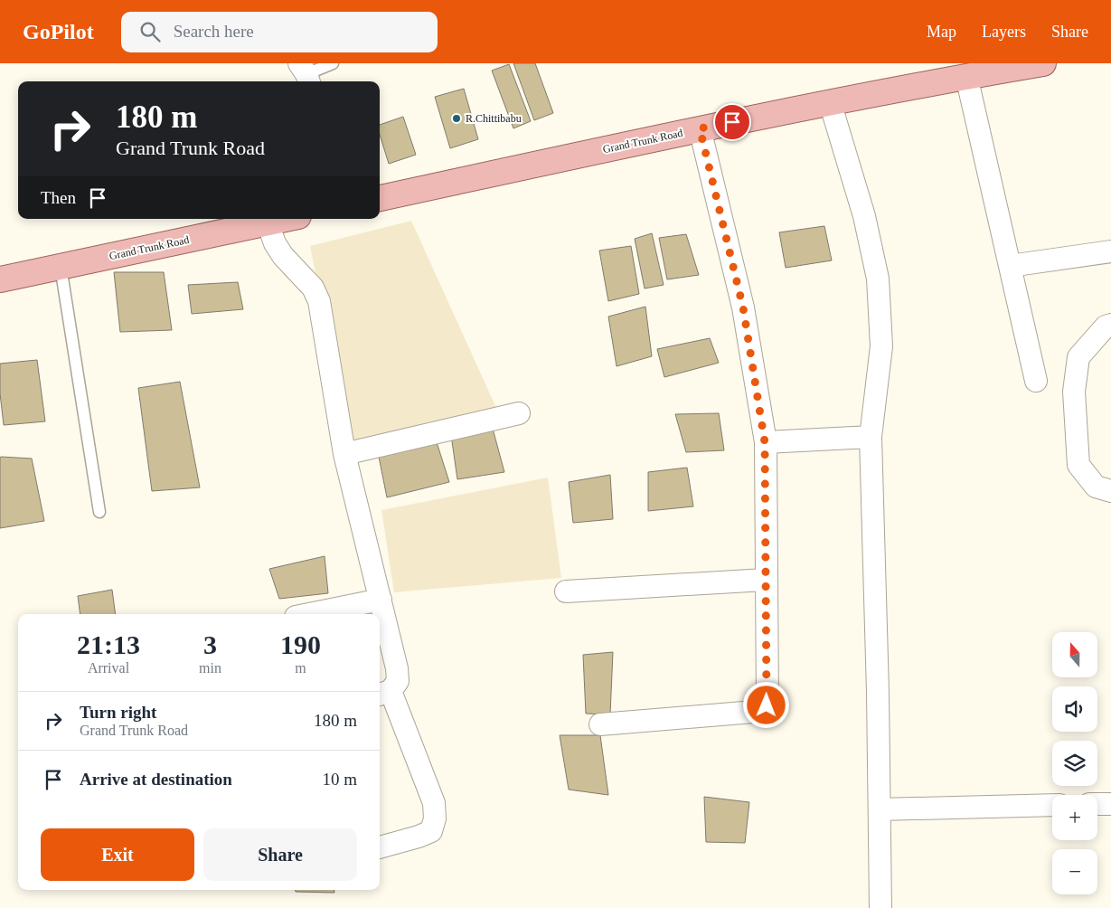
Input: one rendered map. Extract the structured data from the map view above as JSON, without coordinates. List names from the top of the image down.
{
  "streets": {
    "main road": ["Grand Trunk Road"]
  },
  "places": ["R.Chittibabu"],
  "north": "top",
  "page": {
    "header": "GoPilot",
    "search": "Search here",
    "nav": ["Map", "Layers", "Share"],
    "turn": ["180 m", "Grand Trunk Road"],
    "then": "Then",
    "eta": [
      "21:13",
      "Arrival",
      "3",
      "min",
      "190",
      "m"
    ],
    "map_buttons": ["+", "−"],
    "list": [
      {
        "name": "Turn right",
        "note": "Grand Trunk Road",
        "value": "180 m"
      },
      {
        "name": "Arrive at destination",
        "value": "10 m"
      }
    ],
    "buttons": ["Exit", "Share"]
  }
}
